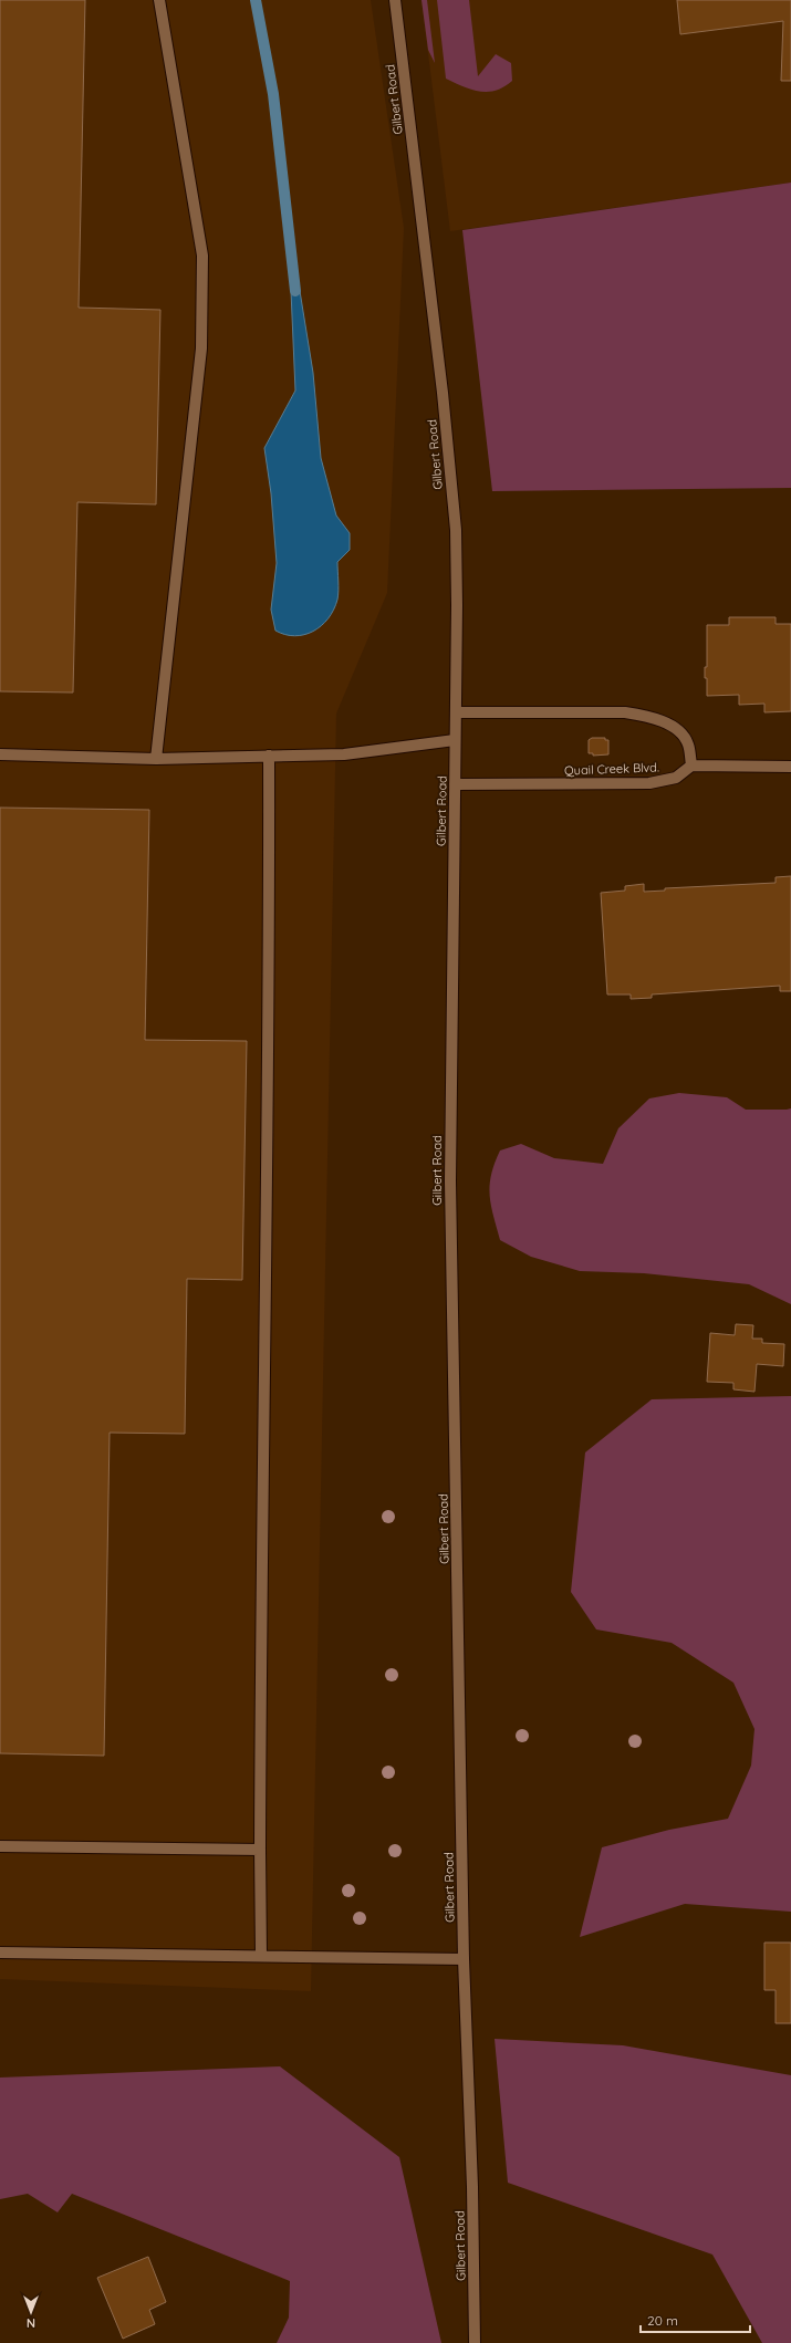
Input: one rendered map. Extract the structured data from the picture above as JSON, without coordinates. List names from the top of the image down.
{
  "streets": {
    "street": ["Gilbert Road", "Quail Creek Blvd."]
  },
  "crossings": [
    ["Gilbert Road", "Quail Creek Blvd."]
  ],
  "scale_bar": "20 m",
  "north": "bottom"
}
